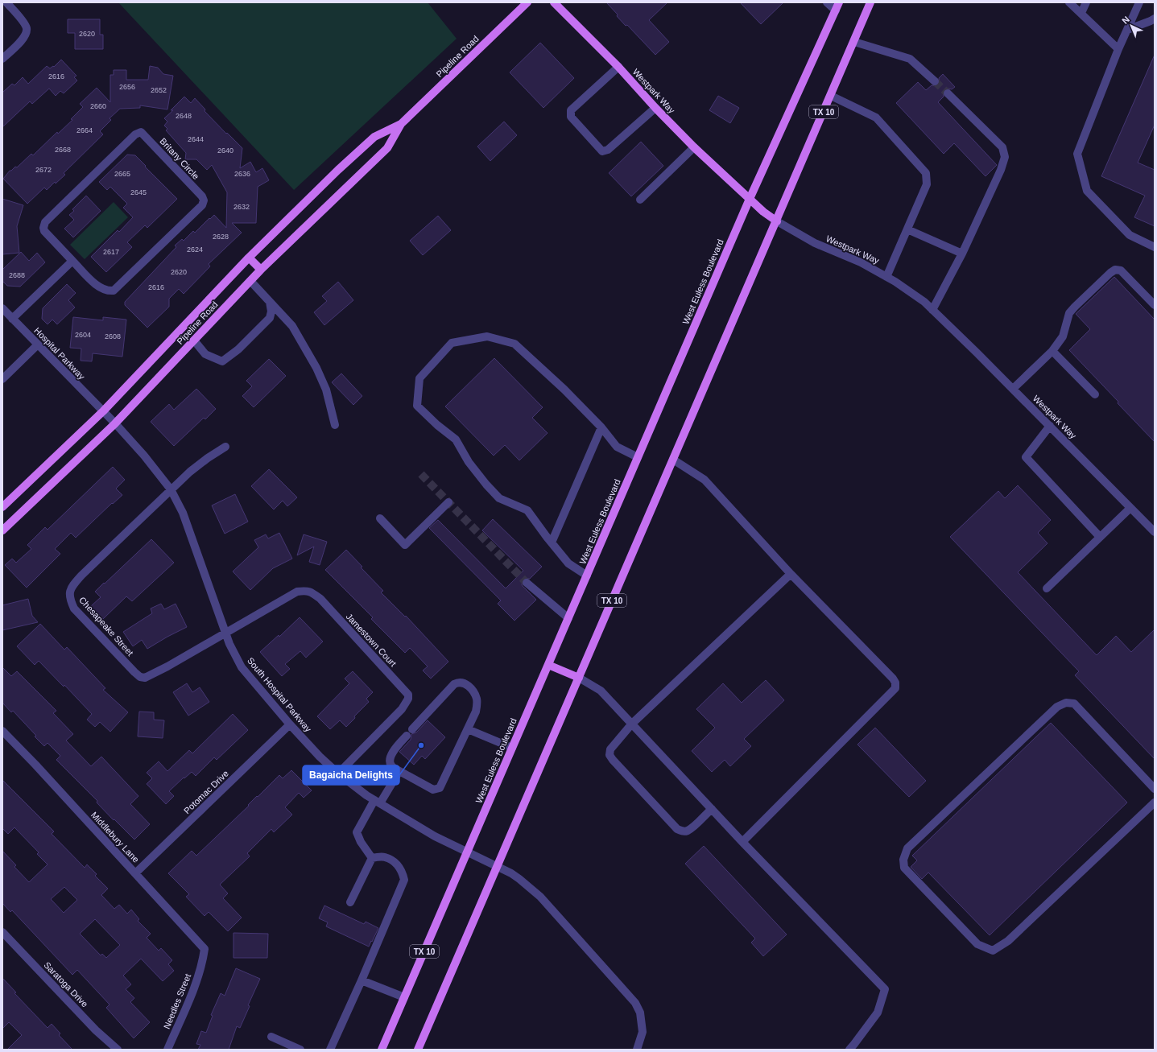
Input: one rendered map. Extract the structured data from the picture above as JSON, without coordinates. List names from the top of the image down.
{
  "streets": {
    "main road": [
      "Pipeline Road",
      "Westpark Way",
      "TX 10",
      "West Euless Boulevard"
    ],
    "street": [
      "Britany Circle",
      "Hospital Parkway",
      "Chesapeake Street",
      "Jamestown Court",
      "South Hospital Parkway",
      "Potomac Drive",
      "Middlebury Lane",
      "Saratoga Drive",
      "Needles Street"
    ]
  },
  "crossings": [
    ["Pipeline Road", "Hospital Parkway"],
    ["Pipeline Road", "South Hospital Parkway"],
    ["Westpark Way", "TX 10"],
    ["Westpark Way", "West Euless Boulevard"],
    ["TX 10", "South Hospital Parkway"],
    ["West Euless Boulevard", "South Hospital Parkway"],
    ["Hospital Parkway", "South Hospital Parkway"],
    ["Chesapeake Street", "Jamestown Court"],
    ["Chesapeake Street", "South Hospital Parkway"],
    ["Jamestown Court", "South Hospital Parkway"],
    ["South Hospital Parkway", "Potomac Drive"],
    ["Potomac Drive", "Middlebury Lane"],
    ["Middlebury Lane", "Needles Street"]
  ],
  "places": ["Bagaicha Delights"],
  "house_numbers": [
    "2620",
    "2616",
    "2656",
    "2652",
    "2660",
    "2648",
    "2664",
    "2644",
    "2668",
    "2640",
    "2672",
    "2665",
    "2636",
    "2645",
    "2632",
    "2628",
    "2624",
    "2617",
    "2620",
    "2688",
    "2616",
    "2604",
    "2608"
  ],
  "north": "top left"
}
